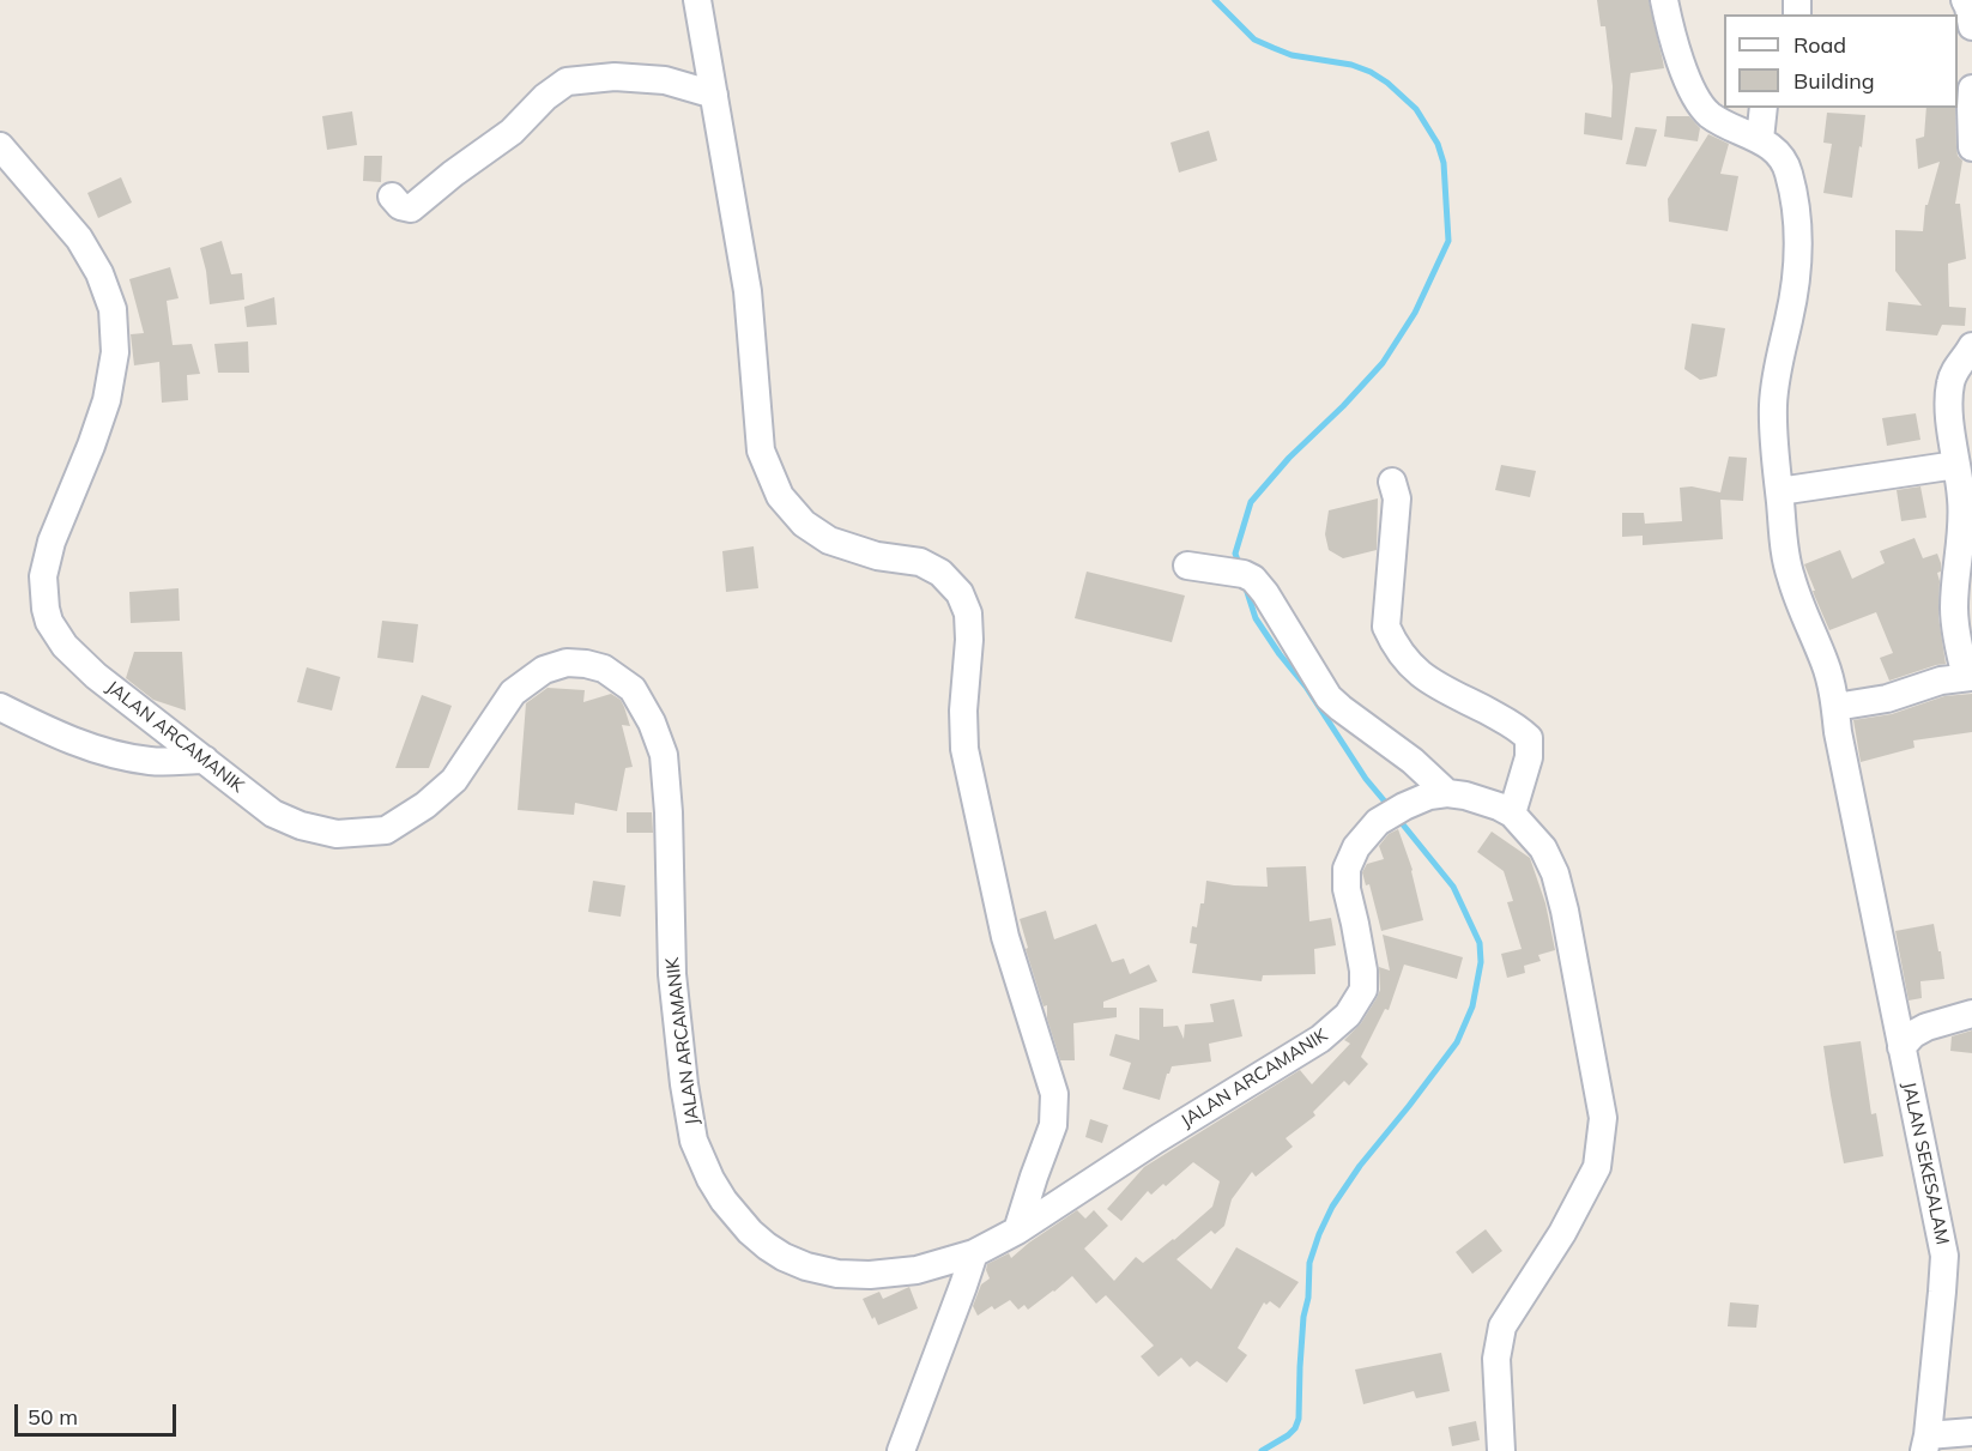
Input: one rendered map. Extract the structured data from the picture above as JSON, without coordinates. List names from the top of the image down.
{
  "streets": {
    "street": ["JALAN ARCAMANIK", "JALAN SEKESALAM"]
  },
  "legend": ["Road", "Building"],
  "scale_bar": "50 m"
}
